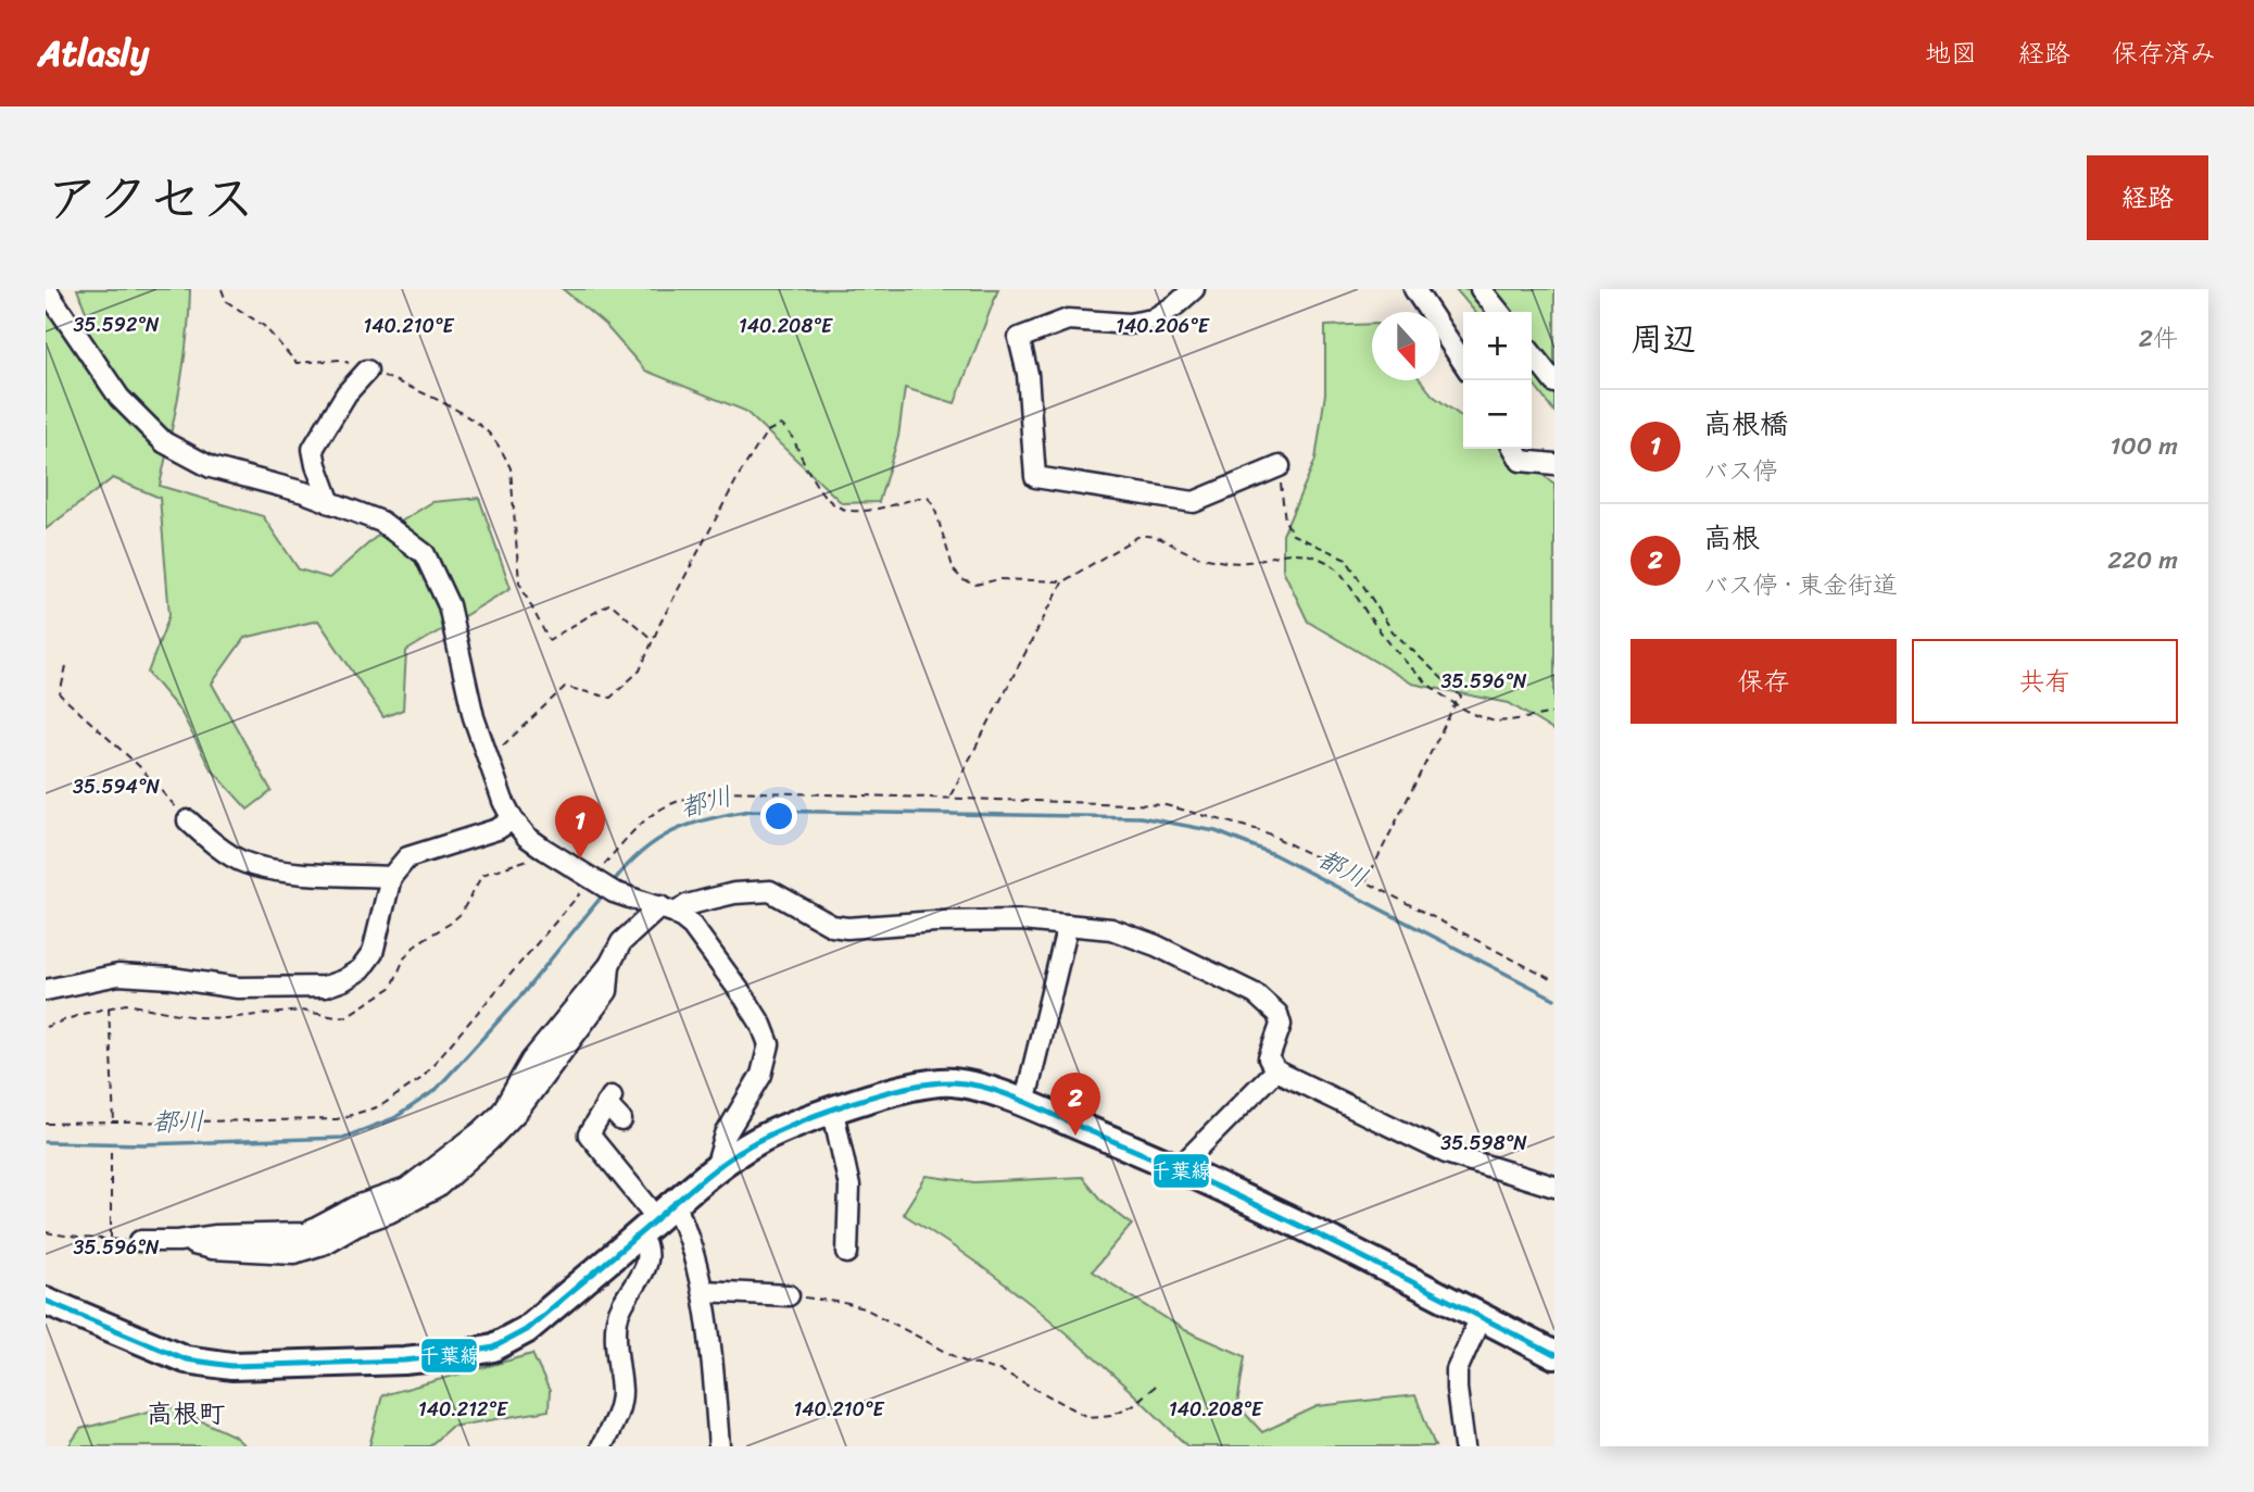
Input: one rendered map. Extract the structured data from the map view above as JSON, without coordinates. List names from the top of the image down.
{
  "districts": ["高根町"],
  "water": ["都川"],
  "lines": ["transit line 千葉線"],
  "north": "bottom",
  "page": {
    "header": "Atlasly",
    "nav": ["地図", "経路", "保存済み"],
    "title": "アクセス",
    "buttons": [
      "経路",
      ["保存", "共有"]
    ],
    "heading": ["周辺", "2件"],
    "map_buttons": ["+", "−"],
    "list": [
      {
        "mark": "1",
        "name": "高根橋",
        "note": "バス停",
        "value": "100 m"
      },
      {
        "mark": "2",
        "name": "高根",
        "note": "バス停 · 東金街道",
        "value": "220 m"
      }
    ],
    "pins": ["1", "2"]
  },
  "coordinates": [
    "35.592°N",
    "140.210°E",
    "140.208°E",
    "140.206°E",
    "35.596°N",
    "35.594°N",
    "35.598°N",
    "140.212°E"
  ]
}
